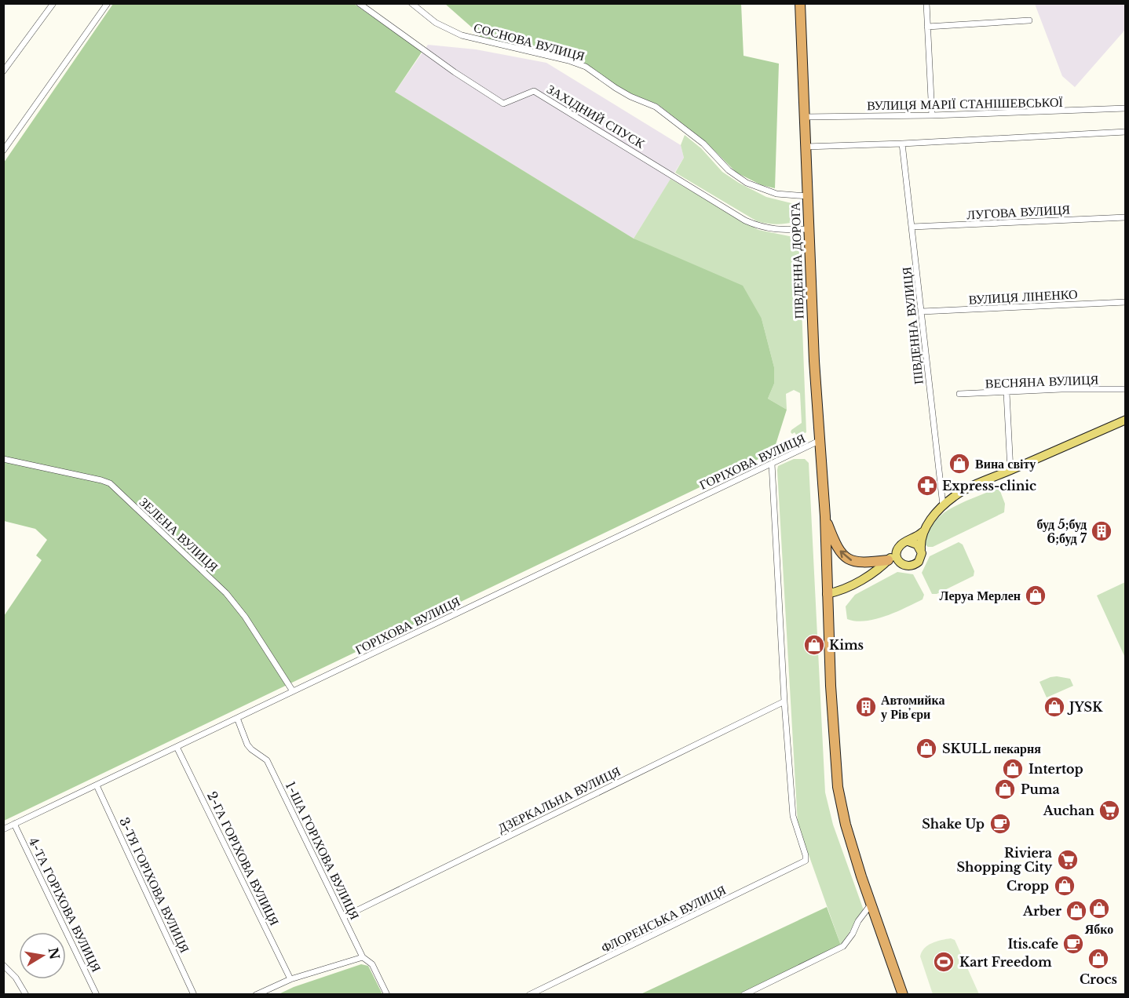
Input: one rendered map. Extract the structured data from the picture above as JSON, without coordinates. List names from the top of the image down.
{
  "streets": {
    "highway": ["ПІВДЕННА ДОРОГА"],
    "street": [
      "СОСНОВА ВУЛИЦЯ",
      "ВУЛИЦЯ МАРІЇ СТАНІШЕВСЬКОЇ",
      "ЗАХІДНИЙ СПУСК",
      "ЛУГОВА ВУЛИЦЯ",
      "ВУЛИЦЯ ЛІНЕНКО",
      "ПІВДЕННА ВУЛИЦЯ",
      "ВЕСНЯНА ВУЛИЦЯ",
      "ГОРІХОВА ВУЛИЦЯ",
      "ЗЕЛЕНА ВУЛИЦЯ",
      "ДЗЕРКАЛЬНА ВУЛИЦЯ",
      "1-ША ГОРІХОВА ВУЛИЦЯ",
      "2-ГА ГОРІХОВА ВУЛИЦЯ",
      "3-ТЯ ГОРІХОВА ВУЛИЦЯ",
      "4-ТА ГОРІХОВА ВУЛИЦЯ",
      "ФЛОРЕНСЬКА ВУЛИЦЯ"
    ]
  },
  "crossings": [
    ["СОСНОВА ВУЛИЦЯ", "ПІВДЕННА ДОРОГА"],
    ["ВУЛИЦЯ МАРІЇ СТАНІШЕВСЬКОЇ", "ПІВДЕННА ДОРОГА"],
    ["ЗАХІДНИЙ СПУСК", "ПІВДЕННА ДОРОГА"],
    ["ЛУГОВА ВУЛИЦЯ", "ПІВДЕННА ВУЛИЦЯ"],
    ["ПІВДЕННА ДОРОГА", "ГОРІХОВА ВУЛИЦЯ"],
    ["ВУЛИЦЯ ЛІНЕНКО", "ПІВДЕННА ВУЛИЦЯ"],
    ["ГОРІХОВА ВУЛИЦЯ", "ЗЕЛЕНА ВУЛИЦЯ"],
    ["ГОРІХОВА ВУЛИЦЯ", "1-ША ГОРІХОВА ВУЛИЦЯ"],
    ["ГОРІХОВА ВУЛИЦЯ", "2-ГА ГОРІХОВА ВУЛИЦЯ"],
    ["ГОРІХОВА ВУЛИЦЯ", "3-ТЯ ГОРІХОВА ВУЛИЦЯ"],
    ["ГОРІХОВА ВУЛИЦЯ", "4-ТА ГОРІХОВА ВУЛИЦЯ"],
    ["ДЗЕРКАЛЬНА ВУЛИЦЯ", "1-ША ГОРІХОВА ВУЛИЦЯ"],
    ["ДЗЕРКАЛЬНА ВУЛИЦЯ", "ФЛОРЕНСЬКА ВУЛИЦЯ"]
  ],
  "places": {
    "shop": [
      "Вина світу",
      "Леруа Мерлен",
      "Kims",
      "JYSK",
      "SKULL пекарня",
      "Intertop",
      "Puma",
      "Cropp",
      "Ябко",
      "Arber",
      "Crocs"
    ],
    "pharmacy": ["Express-clinic"],
    "building": ["буд 5;буд 6;буд 7", "Автомийка у Рівʼєри"],
    "supermarket": ["Auchan", "Riviera Shopping City"],
    "cafe": ["Shake Up", "Itis.cafe"],
    "sports": ["Kart Freedom"]
  },
  "north": "right"
}
